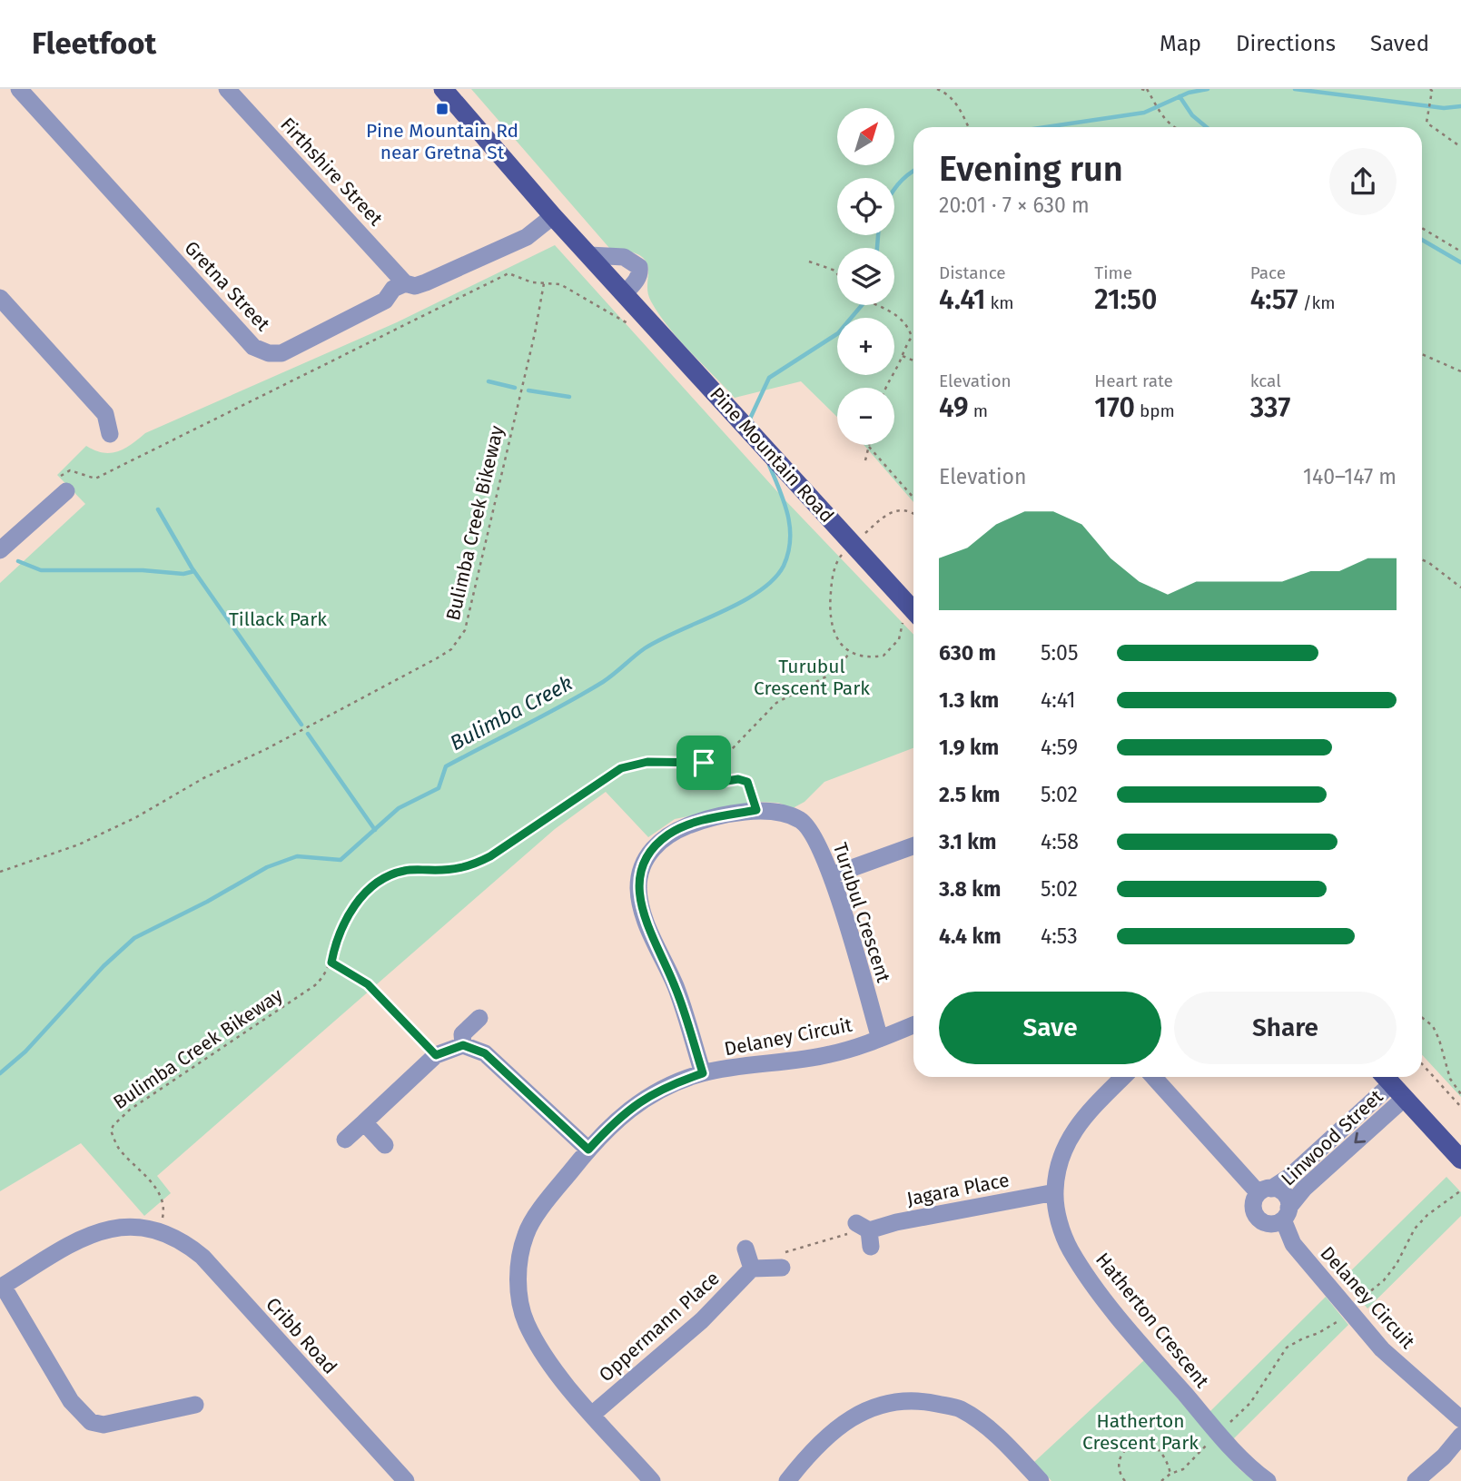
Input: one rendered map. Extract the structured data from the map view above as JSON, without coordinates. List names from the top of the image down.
{
  "streets": {
    "main road": ["Pine Mountain Road"],
    "street": [
      "Firthshire Street",
      "Gretna Street",
      "Turubul Crescent",
      "Delaney Circuit",
      "Linwood Street",
      "Jagara Place",
      "Hatherton Crescent",
      "Oppermann Place",
      "Cribb Road"
    ],
    "path": ["Bulimba Creek Bikeway"]
  },
  "crossings": [
    ["Firthshire Street", "Gretna Street"],
    ["Bulimba Creek Bikeway", "Cribb Road"],
    ["Turubul Crescent", "Delaney Circuit"],
    ["Delaney Circuit", "Linwood Street"],
    ["Delaney Circuit", "Oppermann Place"],
    ["Jagara Place", "Hatherton Crescent"]
  ],
  "water": ["Bulimba Creek"],
  "parks": ["Tillack Park", "Turubul Crescent Park", "Hatherton Crescent Park"],
  "places": {
    "transit": ["Pine Mountain Rd near Gretna St"]
  },
  "north": "top right",
  "page": {
    "header": "Fleetfoot",
    "nav": ["Map", "Directions", "Saved"],
    "map_buttons": ["+", "−"],
    "heading": ["Evening run", "20:01 · 7 × 630 m"],
    "stats": [
      ["Distance", "4.41 km"],
      ["Time", "21:50"],
      ["Pace", "4:57 /km"],
      ["Elevation", "49 m"],
      ["Heart rate", "170 bpm"],
      ["kcal", "337"]
    ],
    "chart": ["Elevation", "140–147 m"],
    "list": [
      {
        "name": "630 m",
        "note": "5:05"
      },
      {
        "name": "1.3 km",
        "note": "4:41"
      },
      {
        "name": "1.9 km",
        "note": "4:59"
      },
      {
        "name": "2.5 km",
        "note": "5:02"
      },
      {
        "name": "3.1 km",
        "note": "4:58"
      },
      {
        "name": "3.8 km",
        "note": "5:02"
      },
      {
        "name": "4.4 km",
        "note": "4:53"
      }
    ],
    "buttons": ["Save", "Share"]
  }
}
